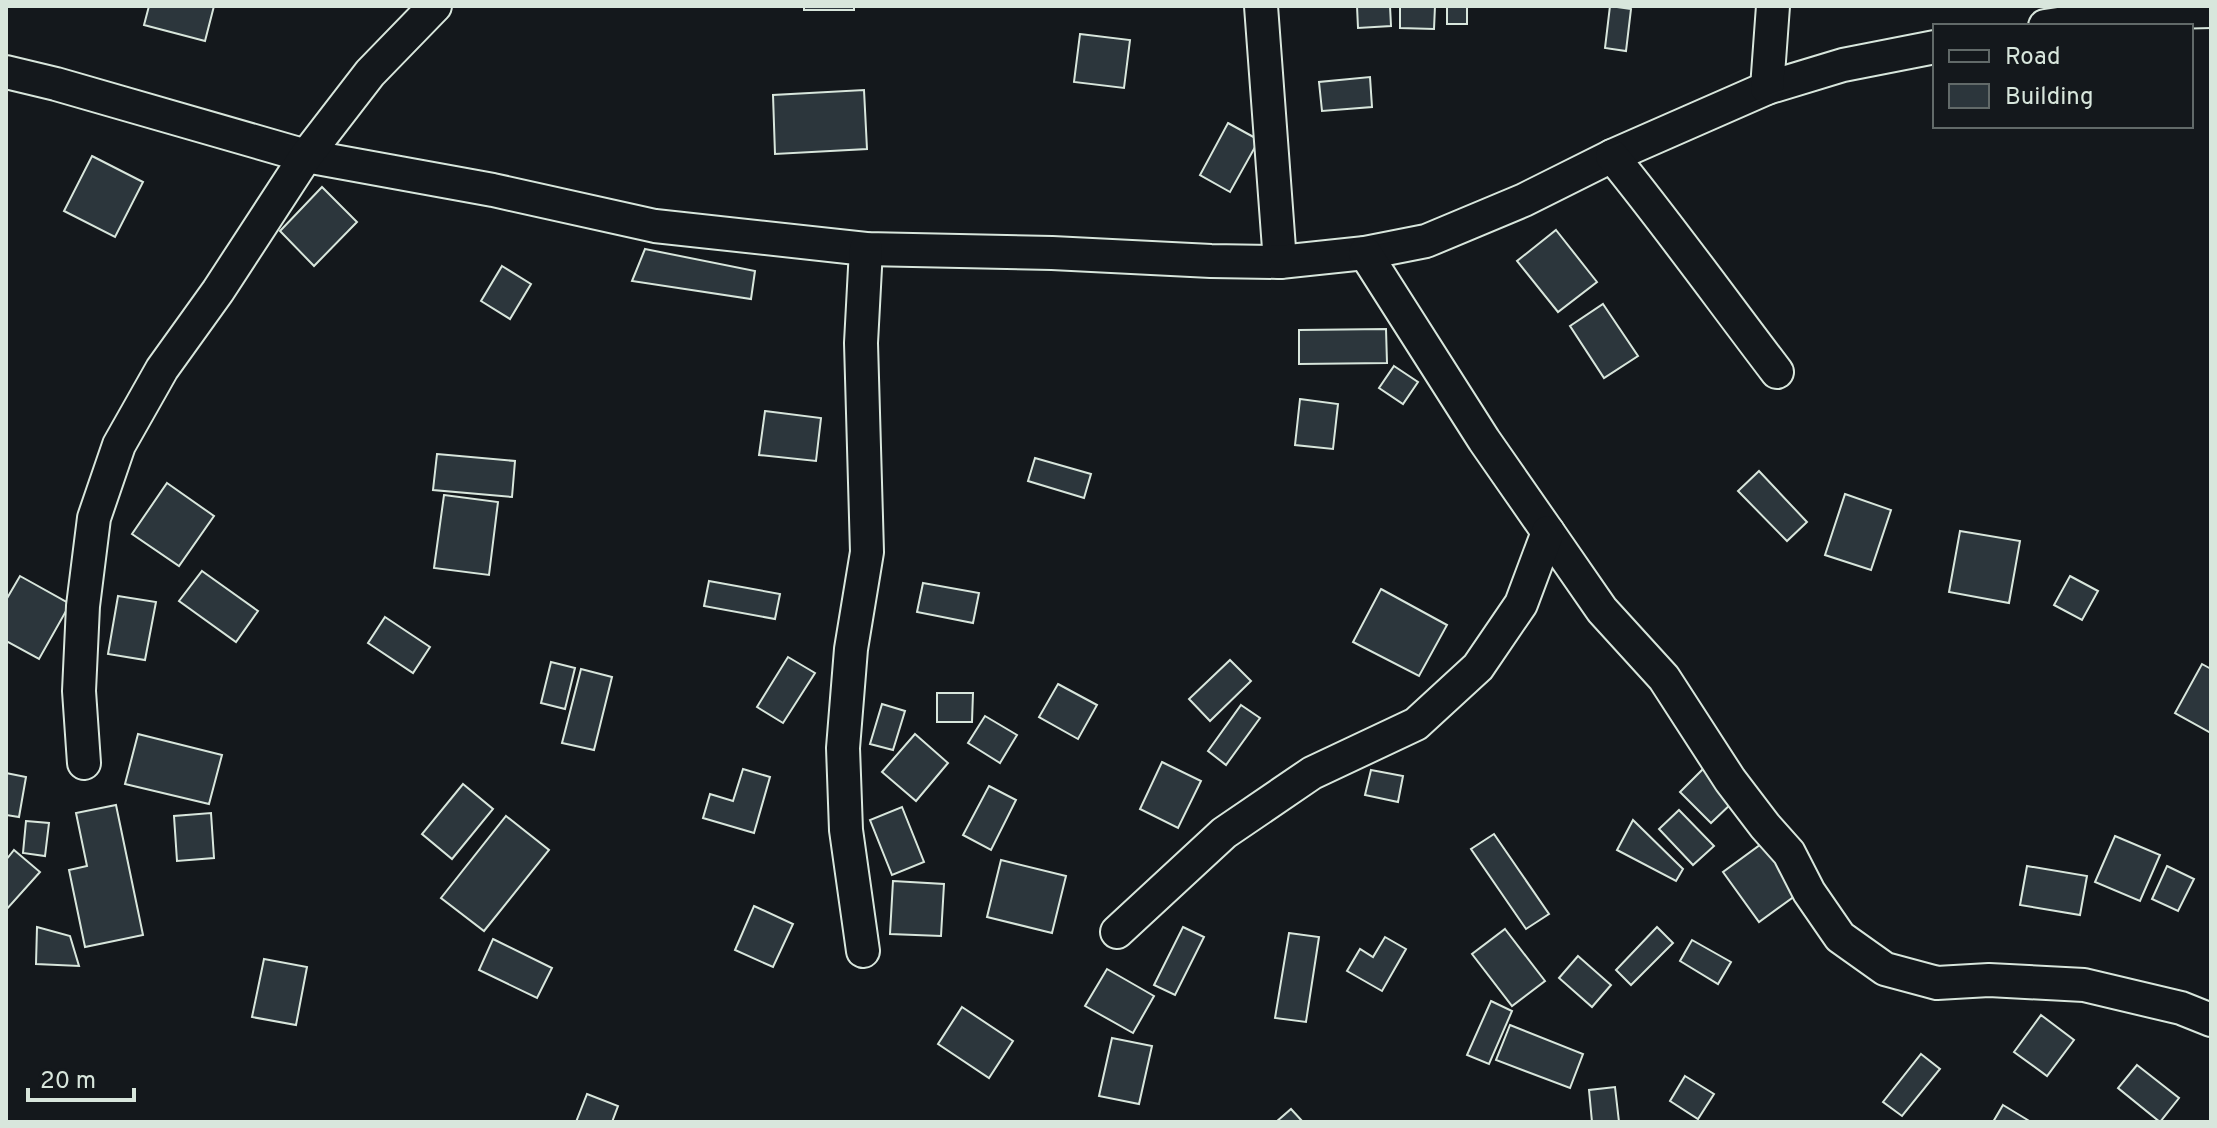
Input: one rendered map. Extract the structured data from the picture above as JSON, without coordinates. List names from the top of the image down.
{
  "legend": ["Road", "Building"],
  "scale_bar": "20 m"
}
